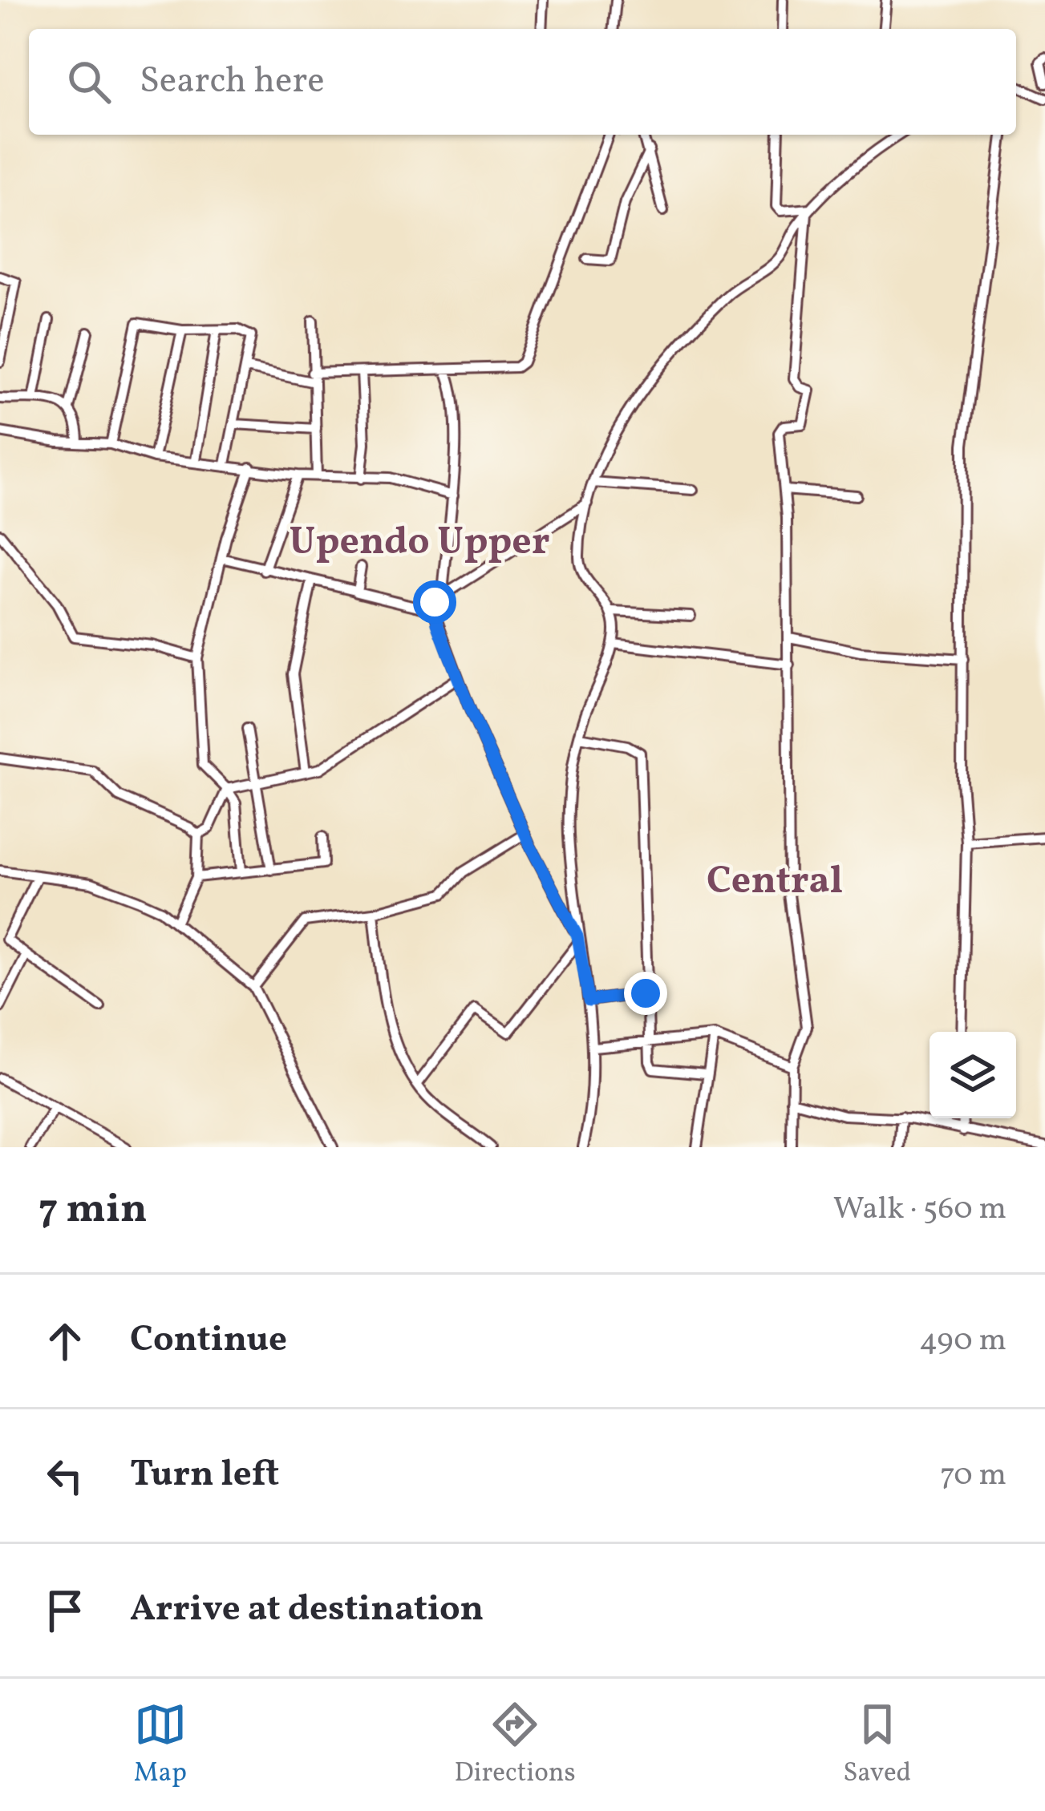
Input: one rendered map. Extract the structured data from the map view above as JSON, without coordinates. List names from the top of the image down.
{
  "districts": ["Upendo Upper", "Central"],
  "page": {
    "search": "Search here",
    "heading": ["7 min", "Walk · 560 m"],
    "list": [
      ["Continue", "490 m"],
      ["Turn left", "70 m"],
      "Arrive at destination"
    ],
    "nav": ["Map", "Directions", "Saved"]
  }
}
